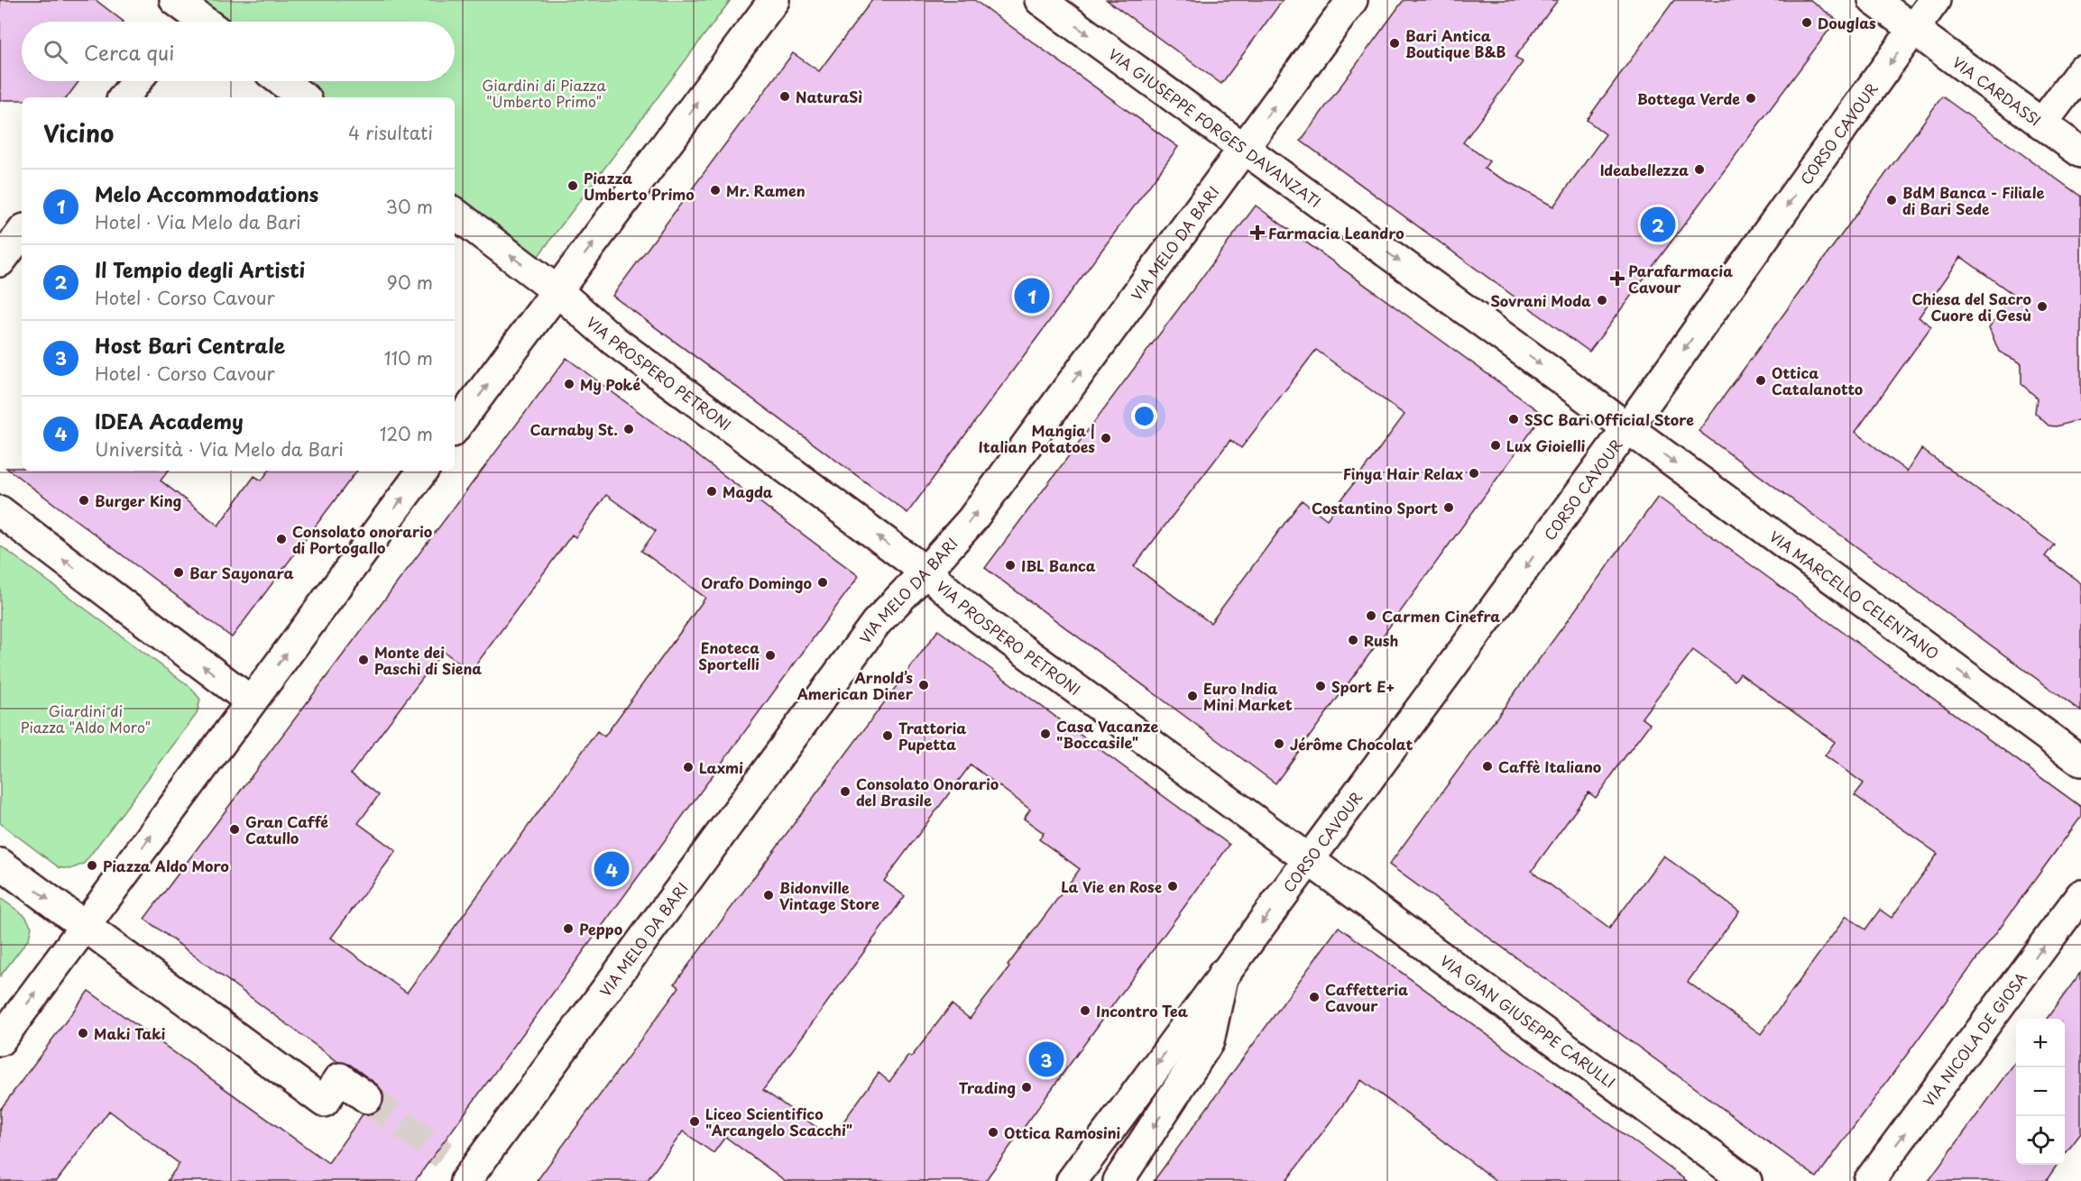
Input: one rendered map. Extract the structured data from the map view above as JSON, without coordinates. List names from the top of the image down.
{
  "streets": {
    "street": [
      "VIA CARDASSI",
      "VIA GIUSEPPE FORGES DAVANZATI",
      "CORSO CAVOUR",
      "VIA MELO DA BARI",
      "VIA PROSPERO PETRONI",
      "VIA MARCELLO CELENTANO",
      "VIA GIAN GIUSEPPE CARULLI",
      "VIA NICOLA DE GIOSA"
    ]
  },
  "crossings": [
    ["VIA CARDASSI", "CORSO CAVOUR"],
    ["VIA GIUSEPPE FORGES DAVANZATI", "CORSO CAVOUR"],
    ["VIA GIUSEPPE FORGES DAVANZATI", "VIA MELO DA BARI"],
    ["VIA GIUSEPPE FORGES DAVANZATI", "VIA MARCELLO CELENTANO"],
    ["CORSO CAVOUR", "VIA PROSPERO PETRONI"],
    ["CORSO CAVOUR", "VIA MARCELLO CELENTANO"],
    ["CORSO CAVOUR", "VIA GIAN GIUSEPPE CARULLI"],
    ["VIA MELO DA BARI", "VIA PROSPERO PETRONI"],
    ["VIA PROSPERO PETRONI", "VIA GIAN GIUSEPPE CARULLI"]
  ],
  "one_way": [
    "VIA GIUSEPPE FORGES DAVANZATI",
    "CORSO CAVOUR",
    "VIA MELO DA BARI",
    "VIA PROSPERO PETRONI",
    "VIA MARCELLO CELENTANO",
    "VIA NICOLA DE GIOSA"
  ],
  "parks": ["Giardini di Piazza \"Umberto Primo\"", "Giardini di Piazza \"Aldo Moro\""],
  "places": {
    "other": [
      "Douglas",
      "Bari Antica Boutique B&B",
      "NaturaSì",
      "Bottega Verde",
      "Ideabellezza",
      "Piazza Umberto Primo",
      "Mr. Ramen",
      "BdM Banca - Filiale di Bari Sede",
      "Sovrani Moda",
      "Chiesa del Sacro Cuore di Gesù",
      "Ottica Catalanotto",
      "My Poké",
      "SSC Bari Official Store",
      "Carnaby St.",
      "Mangia | Italian Potatoes",
      "Lux Gioielli",
      "Finya Hair Relax",
      "Magda",
      "Burger King",
      "Costantino Sport",
      "Consolato onorario di Portogallo",
      "IBL Banca",
      "Bar Sayonara",
      "Orafo Domingo",
      "Carmen Cinefra",
      "Rush",
      "Enoteca Sportelli",
      "Monte dei Paschi di Siena",
      "Arnold’s American Diner",
      "Sport E+",
      "Euro India Mini Market",
      "Casa Vacanze \"Boccasile\"",
      "Trattoria Pupetta",
      "Jérôme Chocolat",
      "Caffè Italiano",
      "Laxmi",
      "Consolato Onorario del Brasile",
      "Gran Caffé Catullo",
      "Piazza Aldo Moro",
      "La Vie en Rose",
      "Bidonville Vintage Store",
      "Peppo",
      "Caffetteria Cavour",
      "Incontro Tea",
      "Maki Taki",
      "Trading",
      "Liceo Scientifico \"Arcangelo Scacchi\"",
      "Ottica Ramosini"
    ],
    "health": ["Farmacia Leandro", "Parafarmacia Cavour"]
  },
  "page": {
    "search": "Cerca qui",
    "heading": ["Vicino", "4 risultati"],
    "list": [
      {
        "mark": "1",
        "name": "Melo Accommodations",
        "note": "Hotel · Via Melo da Bari",
        "value": "30 m"
      },
      {
        "mark": "2",
        "name": "Il Tempio degli Artisti",
        "note": "Hotel · Corso Cavour",
        "value": "90 m"
      },
      {
        "mark": "3",
        "name": "Host Bari Centrale",
        "note": "Hotel · Corso Cavour",
        "value": "110 m"
      },
      {
        "mark": "4",
        "name": "IDEA Academy",
        "note": "Università · Via Melo da Bari",
        "value": "120 m"
      }
    ],
    "pins": [
      "2",
      "1",
      "4",
      "3"
    ],
    "map_buttons": ["+", "−"]
  }
}
